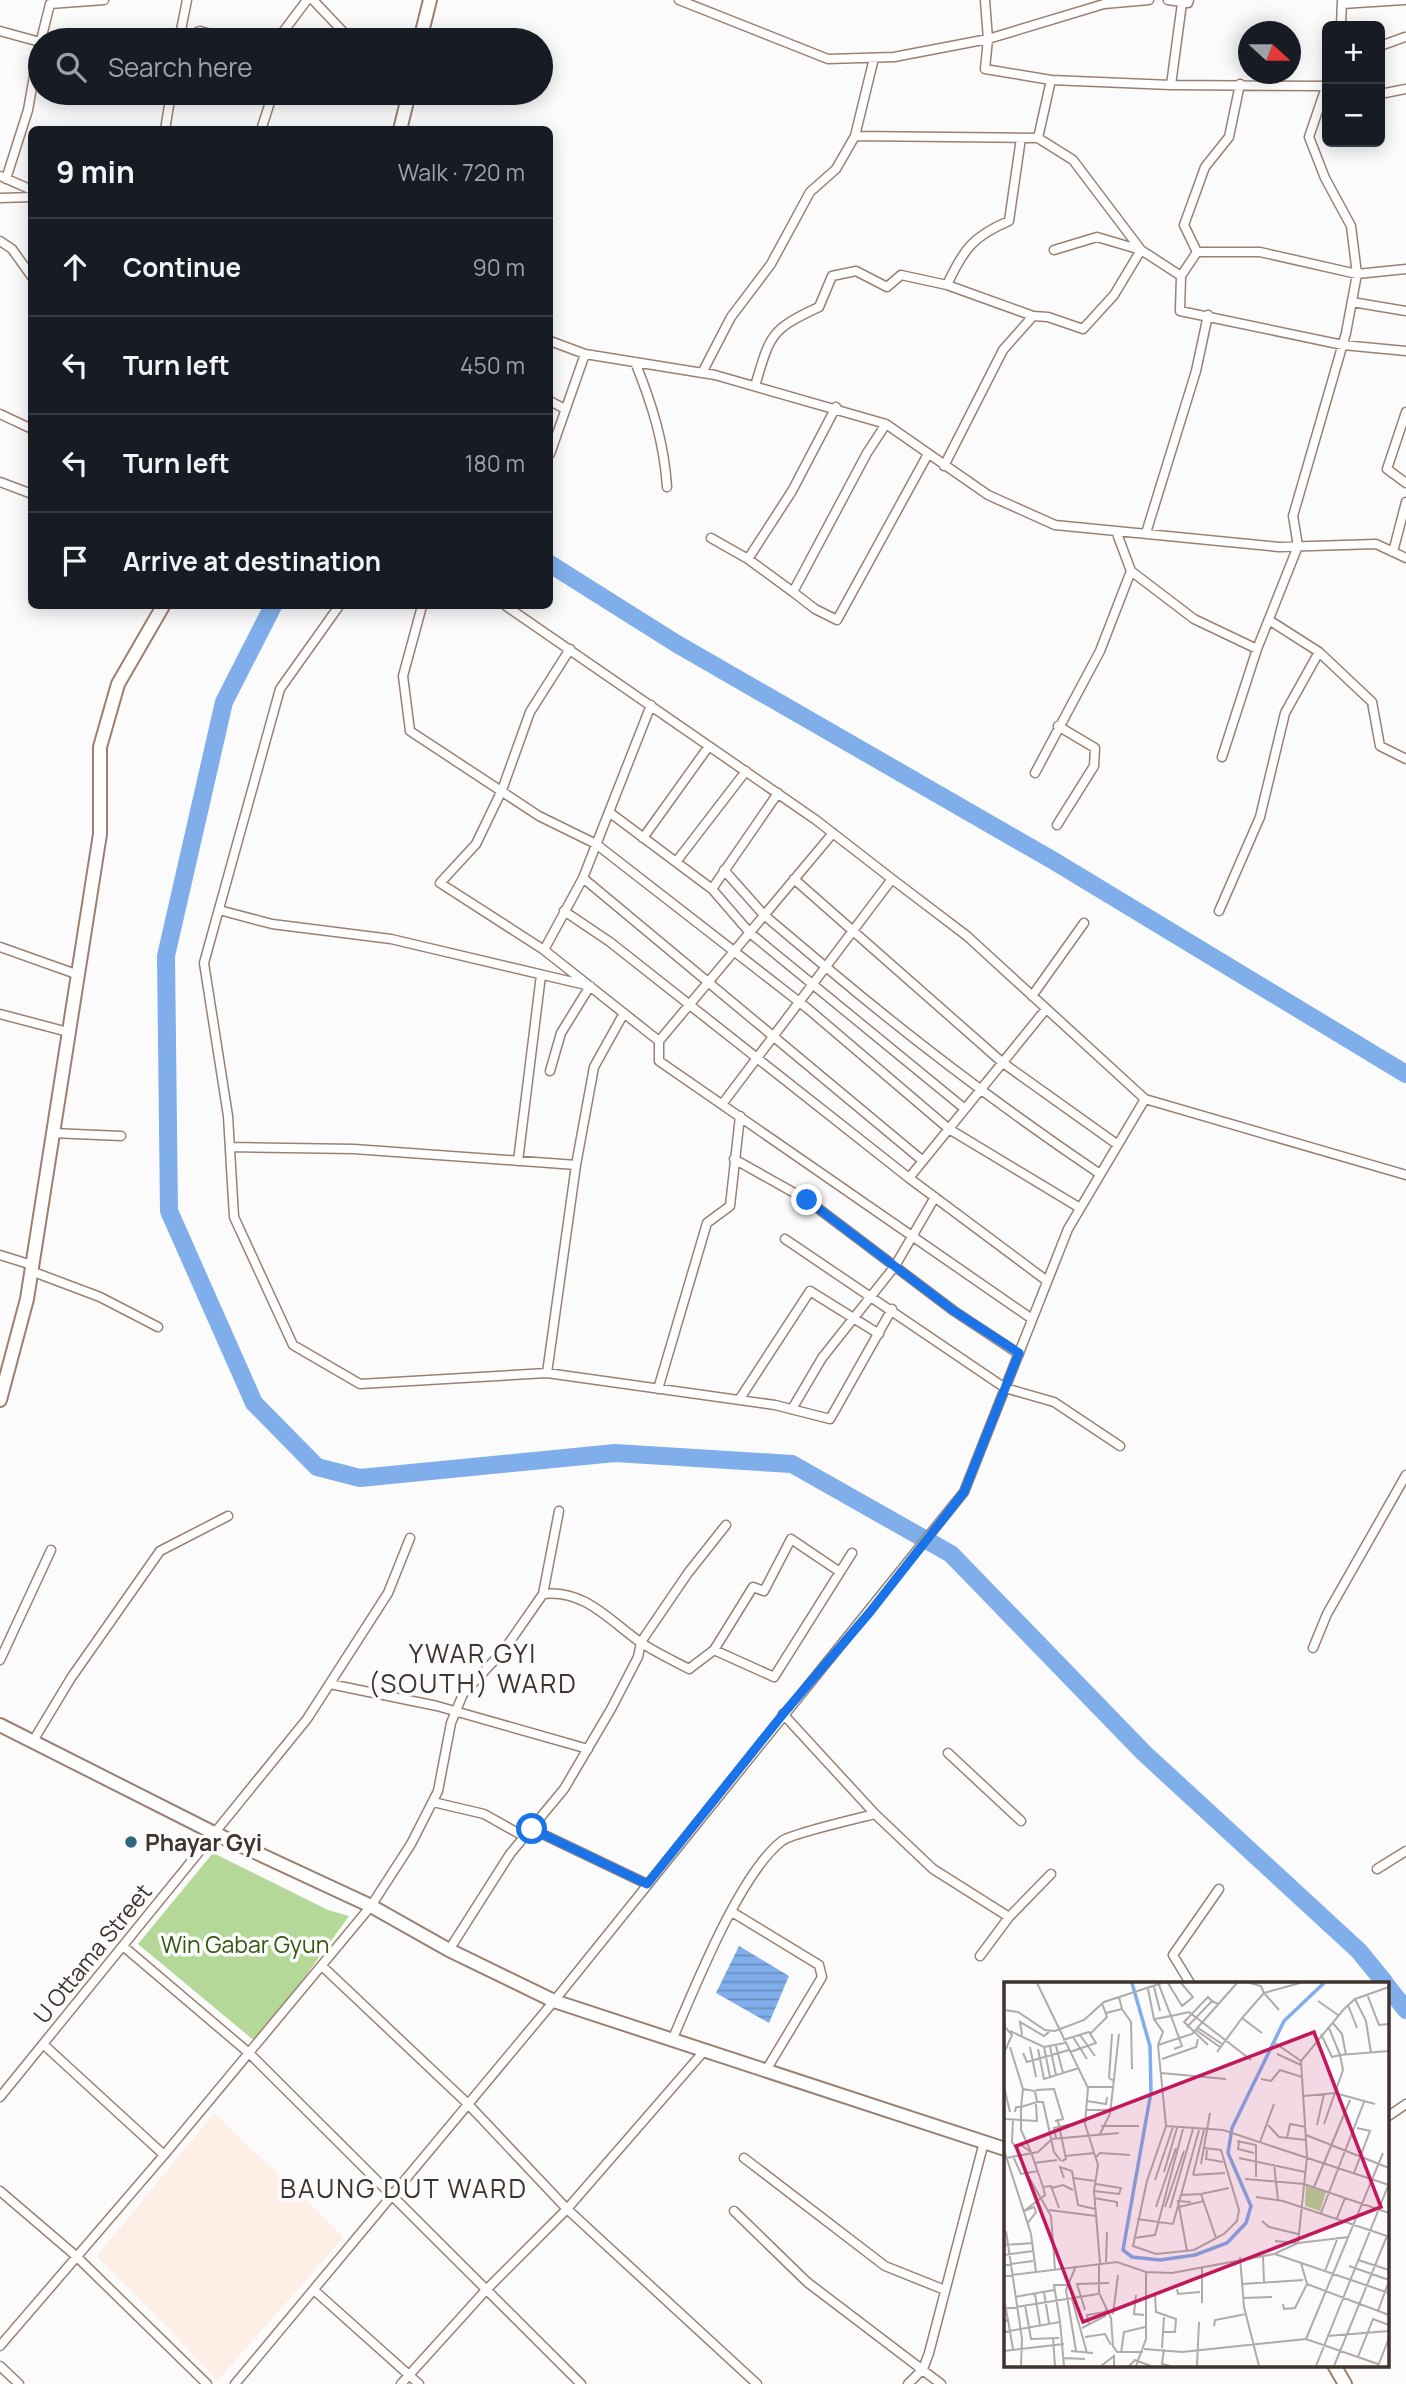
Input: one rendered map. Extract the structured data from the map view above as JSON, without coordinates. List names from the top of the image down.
{
  "streets": {
    "street": ["U Ottama Street"]
  },
  "districts": ["YWAR GYI (SOUTH) WARD", "BAUNG DUT WARD"],
  "parks": ["Win Gabar Gyun"],
  "places": ["Phayar Gyi"],
  "north": "right",
  "page": {
    "map_buttons": ["+", "−"],
    "search": "Search here",
    "heading": ["9 min", "Walk · 720 m"],
    "list": [
      ["Continue", "90 m"],
      ["Turn left", "450 m"],
      ["Turn left", "180 m"],
      "Arrive at destination"
    ]
  }
}
